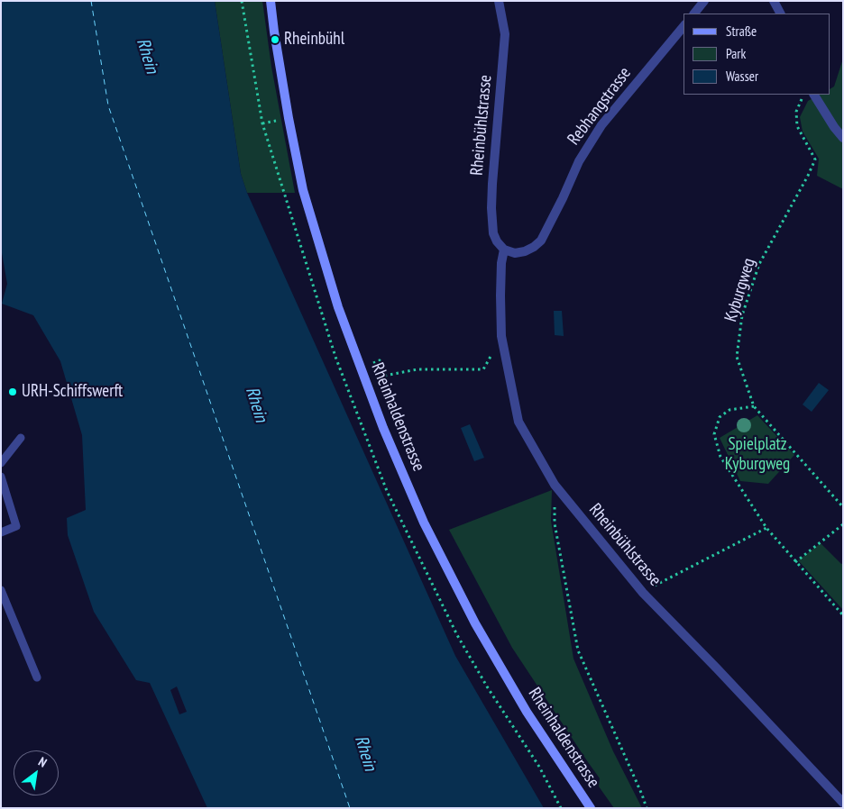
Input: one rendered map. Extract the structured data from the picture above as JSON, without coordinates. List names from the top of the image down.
{
  "streets": {
    "main road": ["Rheinhaldenstrasse"],
    "street": ["Rebhangstrasse", "Rheinbühlstrasse"],
    "path": ["Kyburgweg"]
  },
  "crossings": [
    ["Rebhangstrasse", "Rheinbühlstrasse"]
  ],
  "water": ["Rhein"],
  "parks": ["Spielplatz Kyburgweg"],
  "places": ["Rheinbühl", "URH-Schiffswerft"],
  "legend": ["Straße", "Park", "Wasser"],
  "north": "top right"
}
